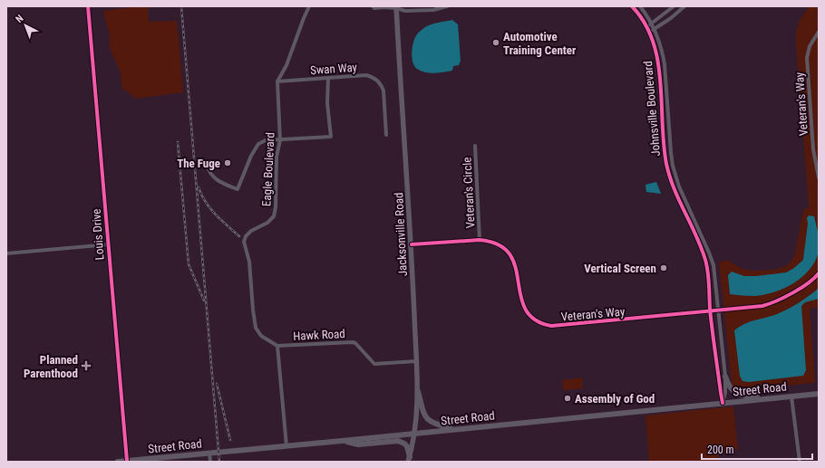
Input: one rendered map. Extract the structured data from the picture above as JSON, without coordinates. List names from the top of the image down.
{
  "streets": {
    "main road": ["Jacksonville Road", "Street Road"],
    "street": [
      "Swan Way",
      "Veteran's Way",
      "Johnsville Boulevard",
      "Eagle Boulevard",
      "Veteran's Circle",
      "Louis Drive",
      "Hawk Road"
    ]
  },
  "crossings": [
    ["Swan Way", "Eagle Boulevard"],
    ["Veteran's Way", "Johnsville Boulevard"],
    ["Veteran's Way", "Veteran's Circle"],
    ["Veteran's Way", "Jacksonville Road"],
    ["Johnsville Boulevard", "Street Road"],
    ["Eagle Boulevard", "Hawk Road"],
    ["Louis Drive", "Street Road"],
    ["Jacksonville Road", "Hawk Road"],
    ["Jacksonville Road", "Street Road"]
  ],
  "places": {
    "other": [
      "Automotive Training Center",
      "The Fuge",
      "Vertical Screen",
      "Assembly of God"
    ],
    "health": ["Planned Parenthood"]
  },
  "scale_bar": "200 m",
  "north": "top left"
}
